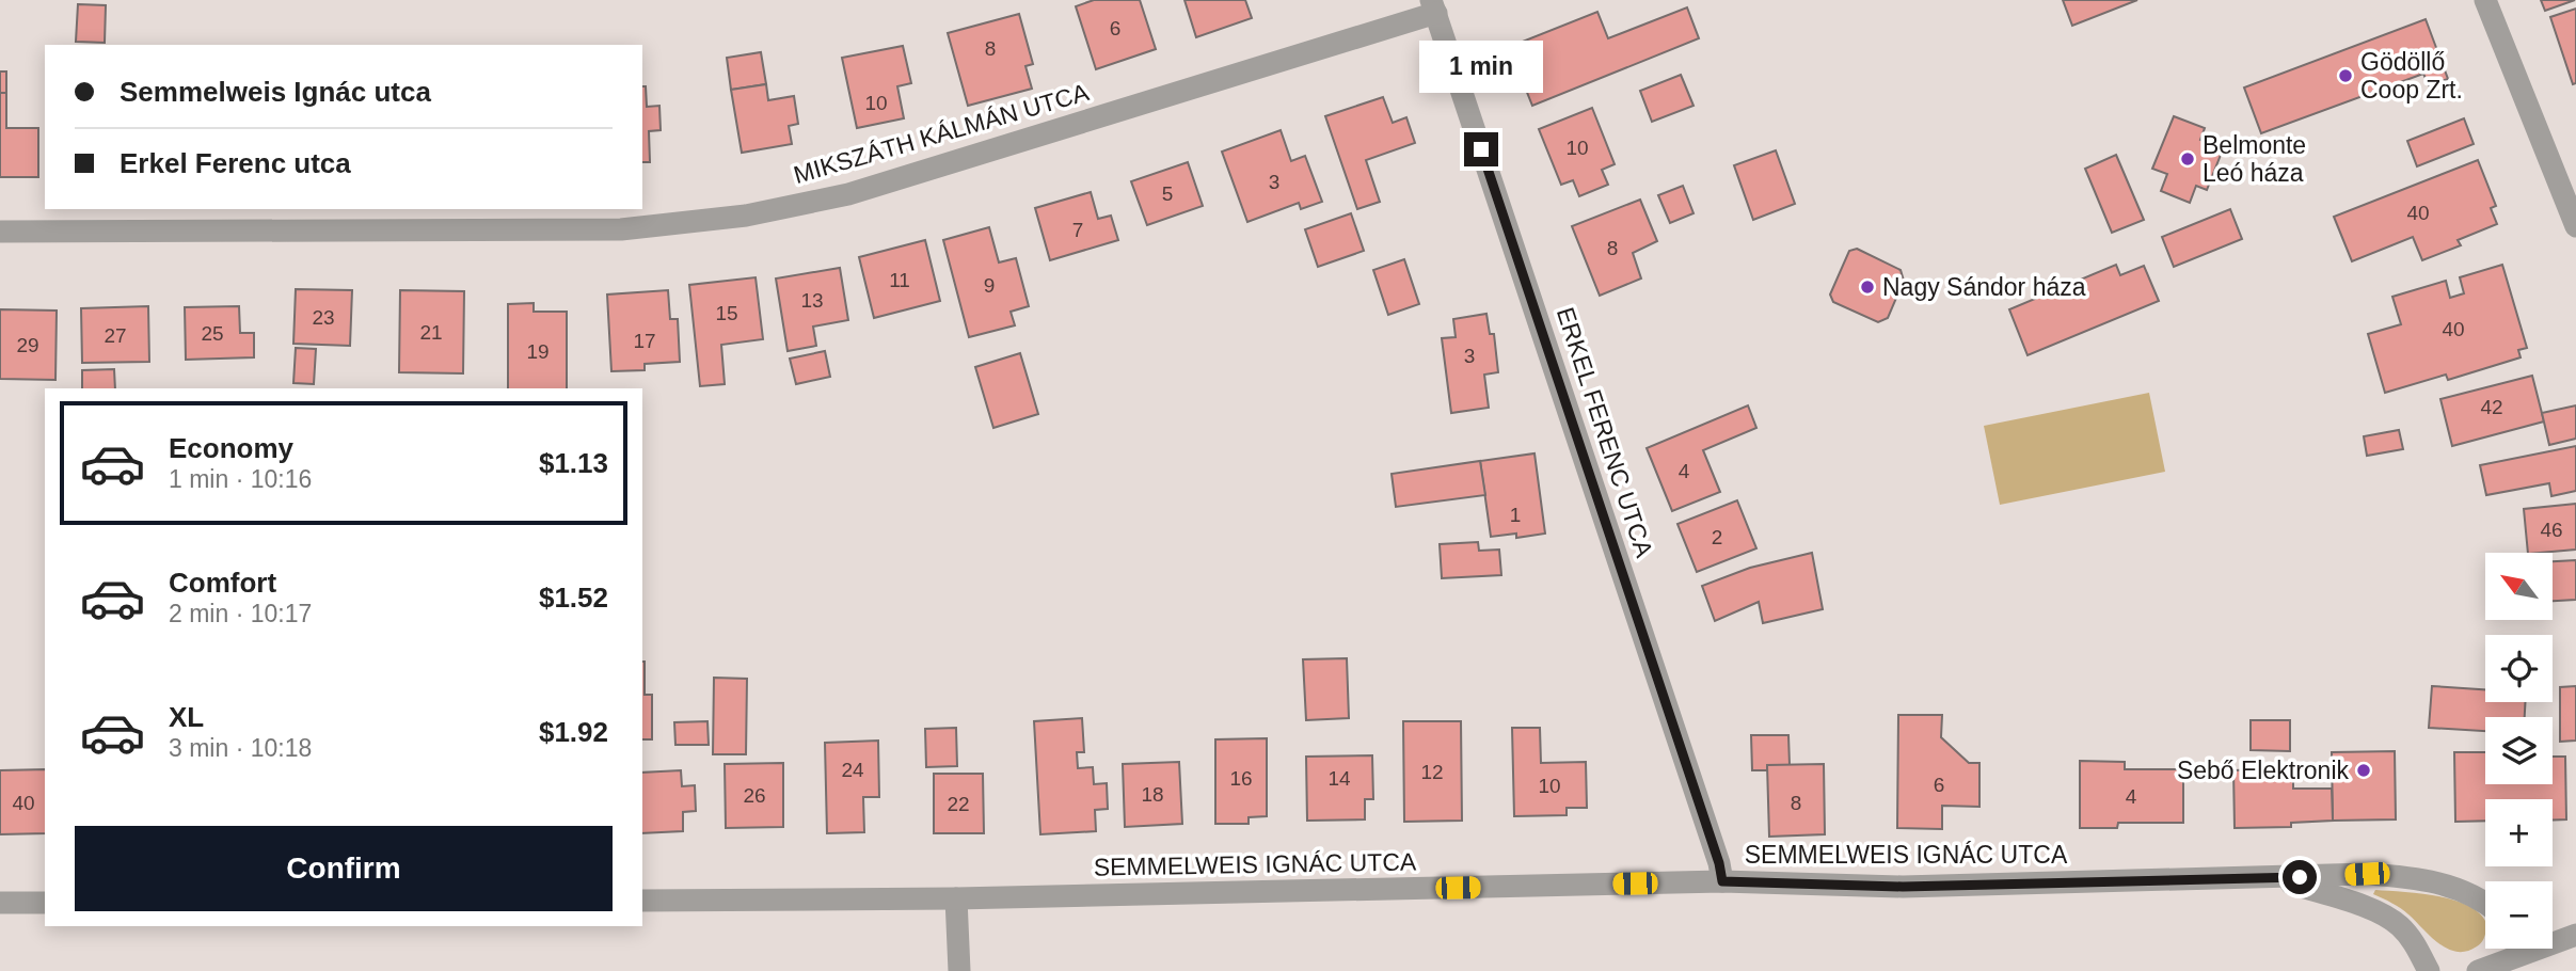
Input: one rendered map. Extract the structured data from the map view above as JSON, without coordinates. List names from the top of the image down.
{
  "streets": {
    "street": ["MIKSZÁTH KÁLMÁN UTCA", "ERKEL FERENC UTCA", "SEMMELWEIS IGNÁC UTCA"]
  },
  "crossings": [
    ["MIKSZÁTH KÁLMÁN UTCA", "ERKEL FERENC UTCA"],
    ["ERKEL FERENC UTCA", "SEMMELWEIS IGNÁC UTCA"]
  ],
  "places": [
    "Gödöllő Coop Zrt.",
    "Belmonte Leó háza",
    "Nagy Sándor háza",
    "Sebő Elektronik"
  ],
  "house_numbers": [
    "6",
    "8",
    "10",
    "10",
    "3",
    "5",
    "40",
    "7",
    "8",
    "11",
    "9",
    "13",
    "15",
    "23",
    "40",
    "21",
    "25",
    "27",
    "17",
    "29",
    "19",
    "3",
    "42",
    "4",
    "1",
    "46",
    "2",
    "24",
    "12",
    "16",
    "14",
    "6",
    "10",
    "18",
    "26",
    "4",
    "40",
    "8",
    "22"
  ],
  "north": "top left",
  "page": {
    "bubble": "1 min",
    "banner": ["Semmelweis Ignác utca", "Erkel Ferenc utca"],
    "list": [
      {
        "name": "Economy",
        "note": "1 min · 10:16",
        "value": "$1.13"
      },
      {
        "name": "Comfort",
        "note": "2 min · 10:17",
        "value": "$1.52"
      },
      {
        "name": "XL",
        "note": "3 min · 10:18",
        "value": "$1.92"
      }
    ],
    "map_buttons": ["+", "−"],
    "buttons": "Confirm"
  }
}
